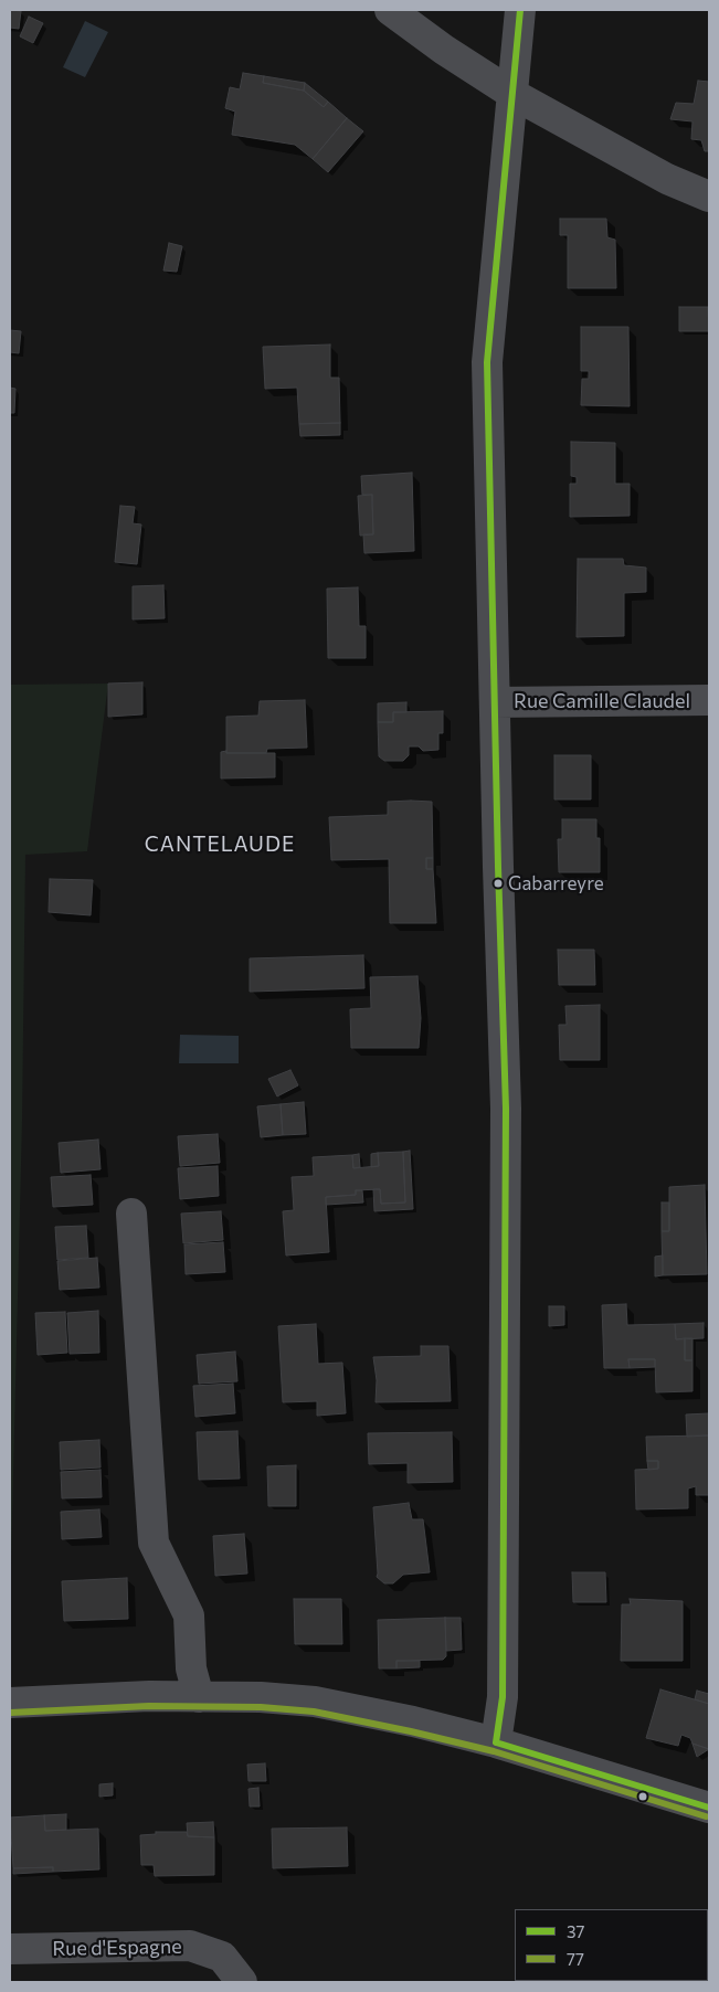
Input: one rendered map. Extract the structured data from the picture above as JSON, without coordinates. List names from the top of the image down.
{
  "streets": {
    "street": ["Rue Camille Claudel", "Rue d'Espagne"]
  },
  "districts": ["CANTELAUDE"],
  "places": ["Gabarreyre"],
  "lines": ["transit line 37", "transit line 77"],
  "legend": ["37", "77"]
}
